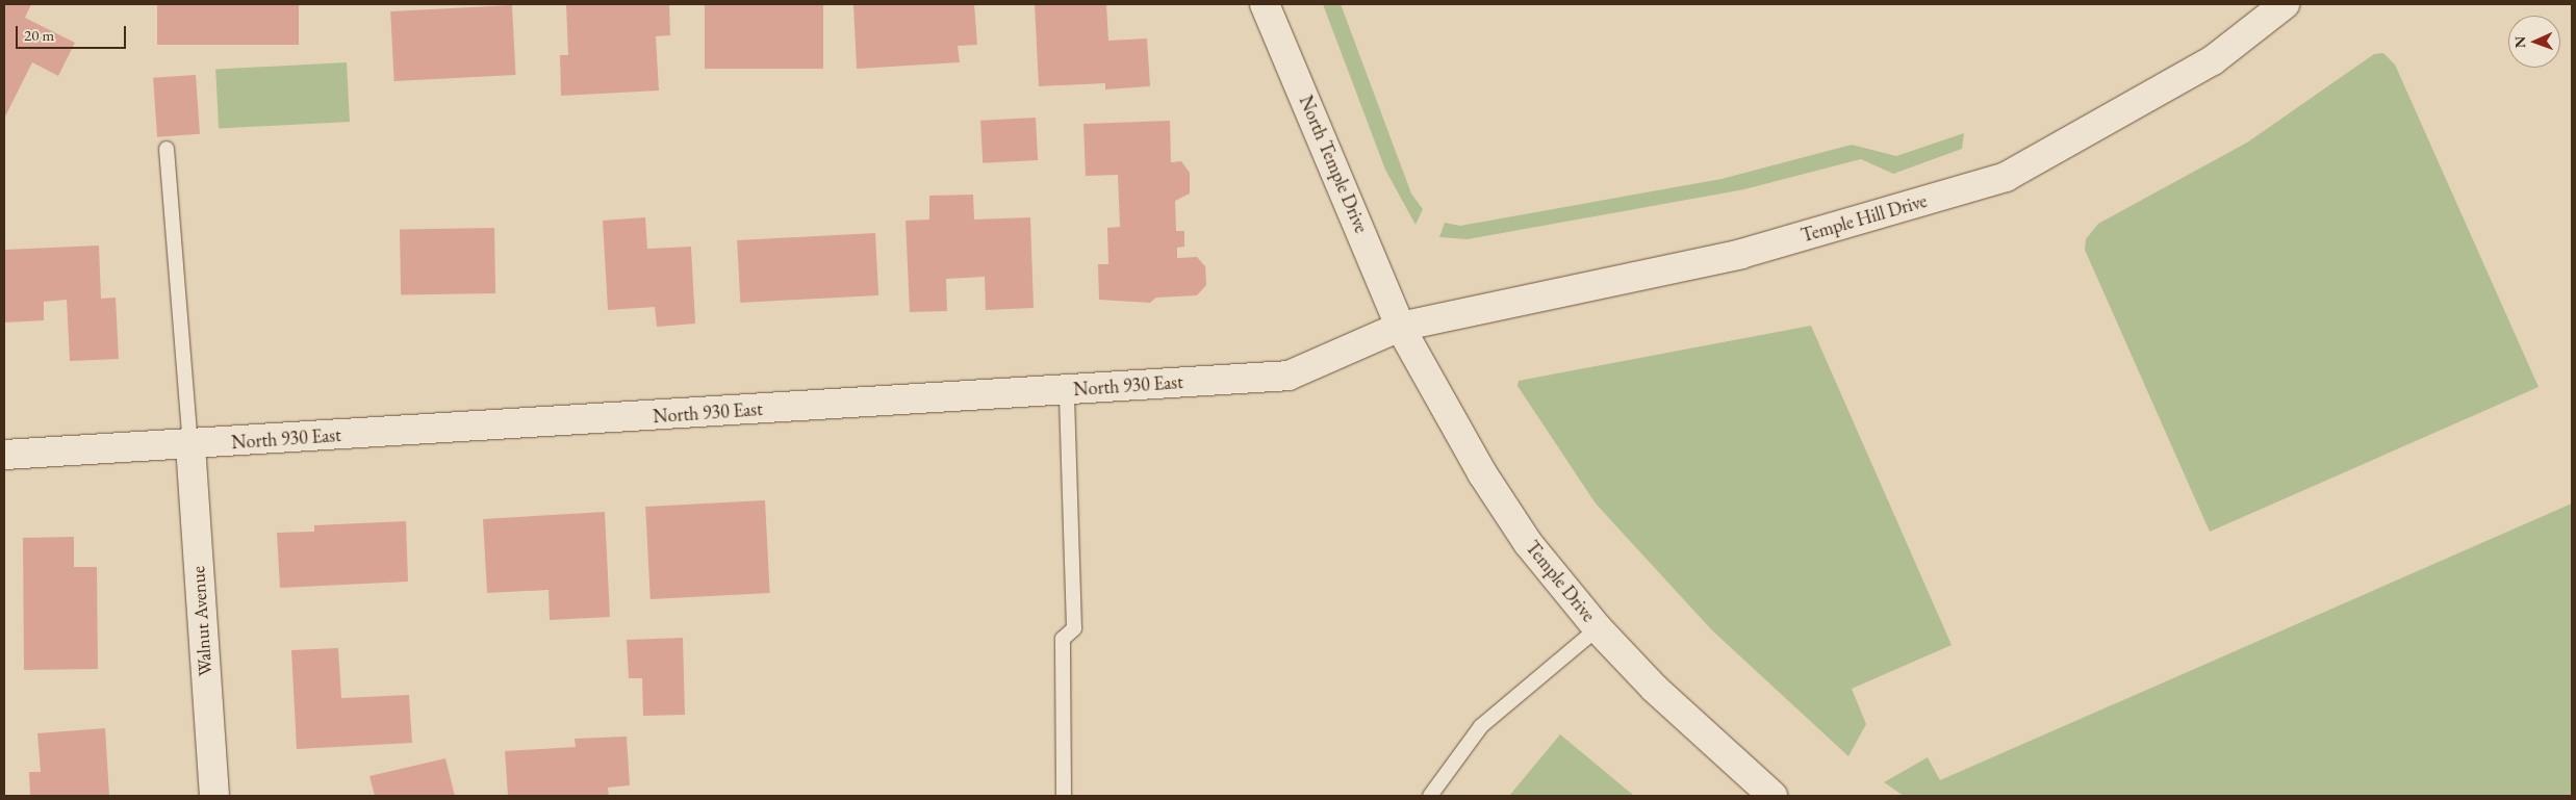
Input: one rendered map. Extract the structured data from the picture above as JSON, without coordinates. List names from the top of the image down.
{
  "streets": {
    "street": [
      "North Temple Drive",
      "Temple Hill Drive",
      "North 930 East",
      "Temple Drive",
      "Walnut Avenue"
    ]
  },
  "crossings": [
    ["North Temple Drive", "Temple Hill Drive"],
    ["North Temple Drive", "North 930 East"],
    ["North Temple Drive", "Temple Drive"],
    ["Temple Hill Drive", "North 930 East"],
    ["Temple Hill Drive", "Temple Drive"],
    ["North 930 East", "Temple Drive"],
    ["North 930 East", "Walnut Avenue"]
  ],
  "scale_bar": "20 m",
  "north": "left"
}
